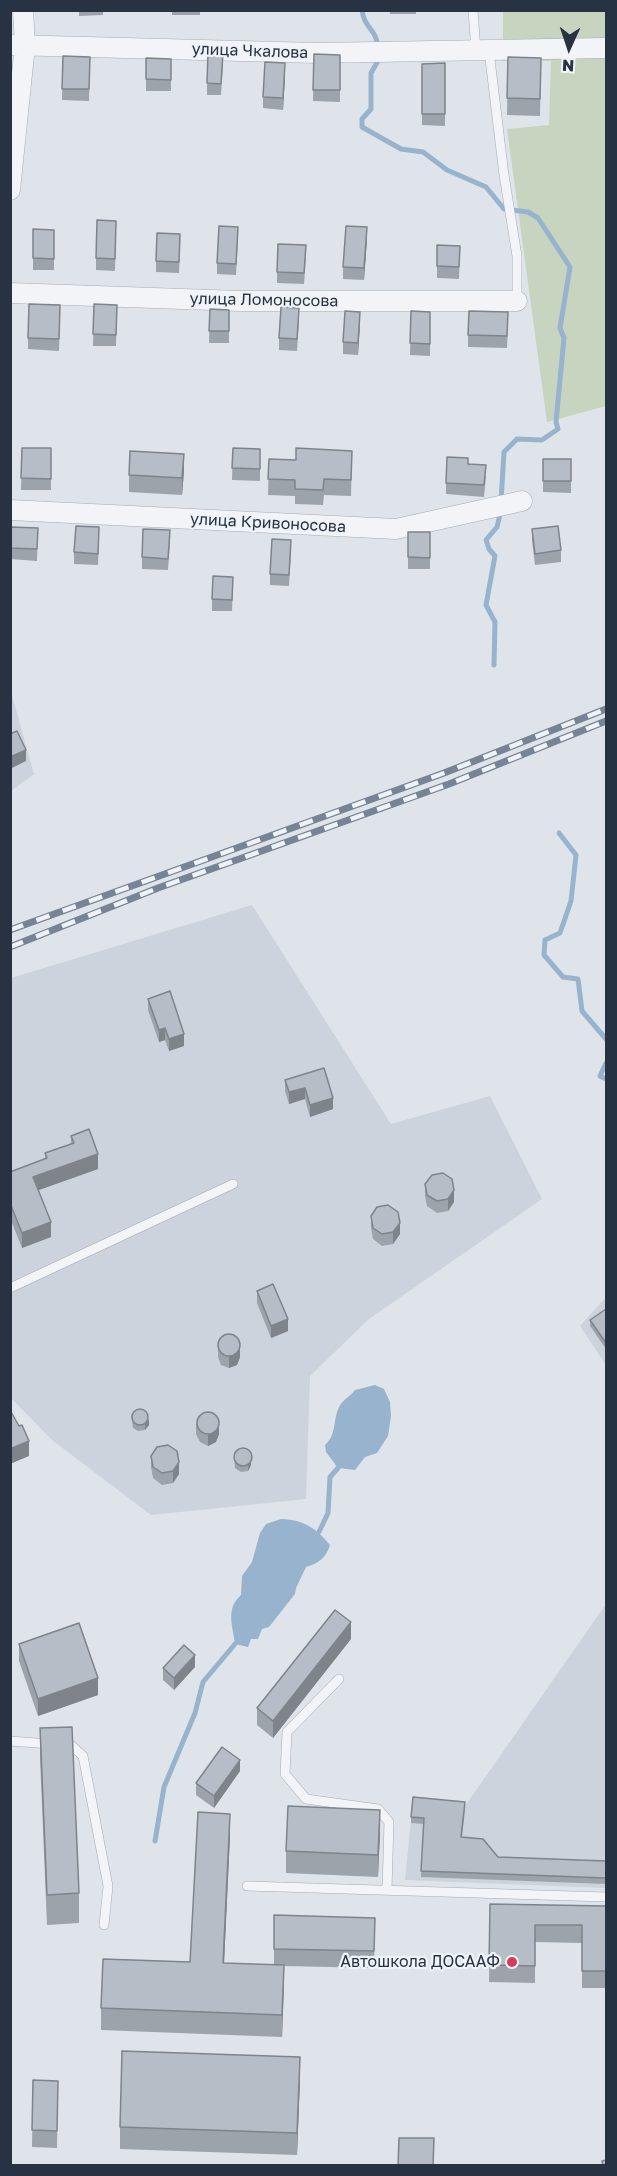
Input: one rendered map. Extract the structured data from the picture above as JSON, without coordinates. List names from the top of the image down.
{
  "streets": {
    "street": ["улица Чкалова", "улица Ломоносова", "улица Кривоносова"]
  },
  "places": ["Автошкола ДОСААФ"],
  "north": "bottom"
}
